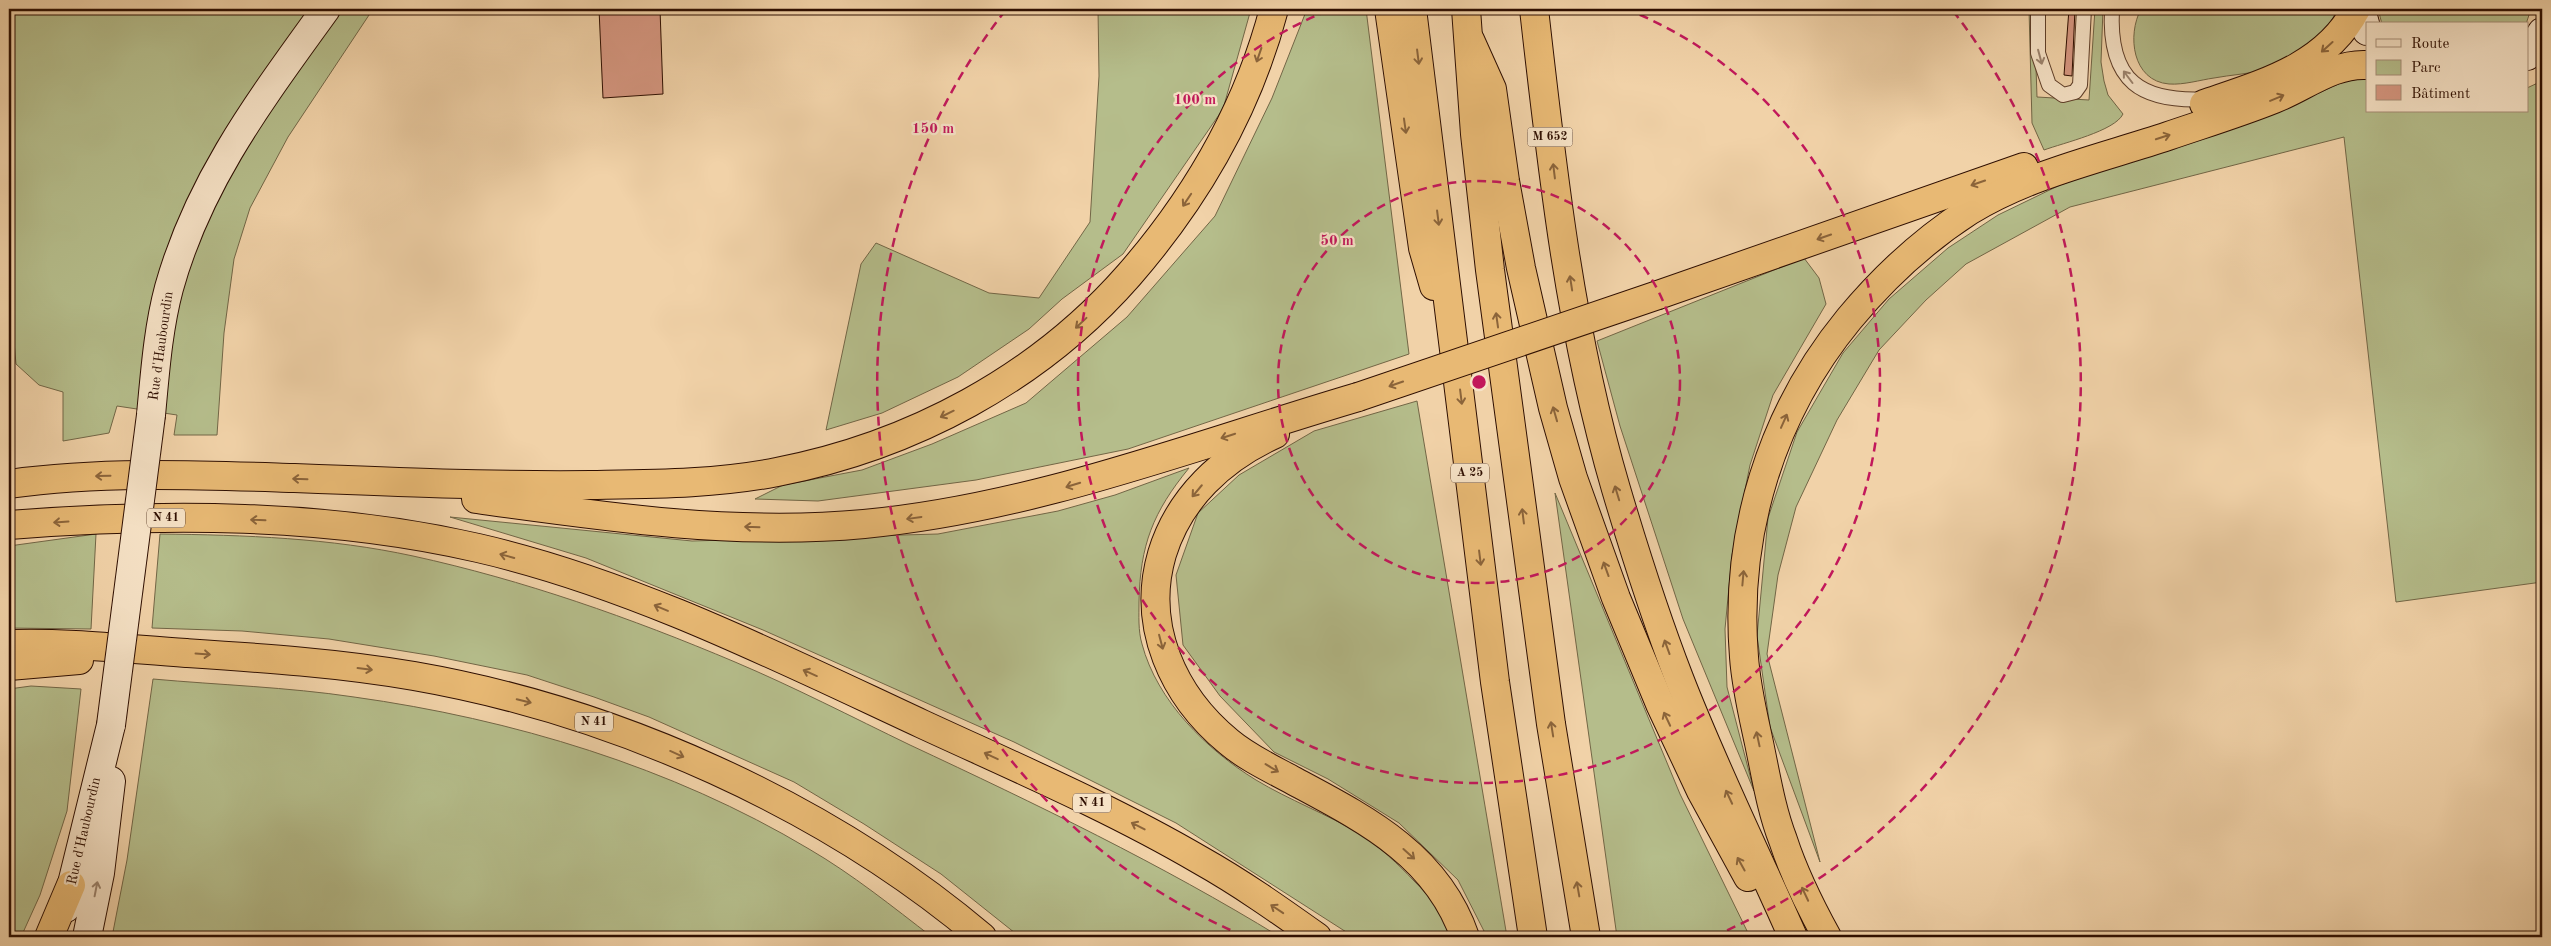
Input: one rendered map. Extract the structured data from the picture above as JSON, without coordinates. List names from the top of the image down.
{
  "streets": {
    "highway": ["M 652", "A 25", "N 41"],
    "main road": ["Rue d'Haubourdin"]
  },
  "legend": ["Route", "Parc", "Bâtiment"],
  "rings": ["100 m", "150 m", "50 m"]
}
